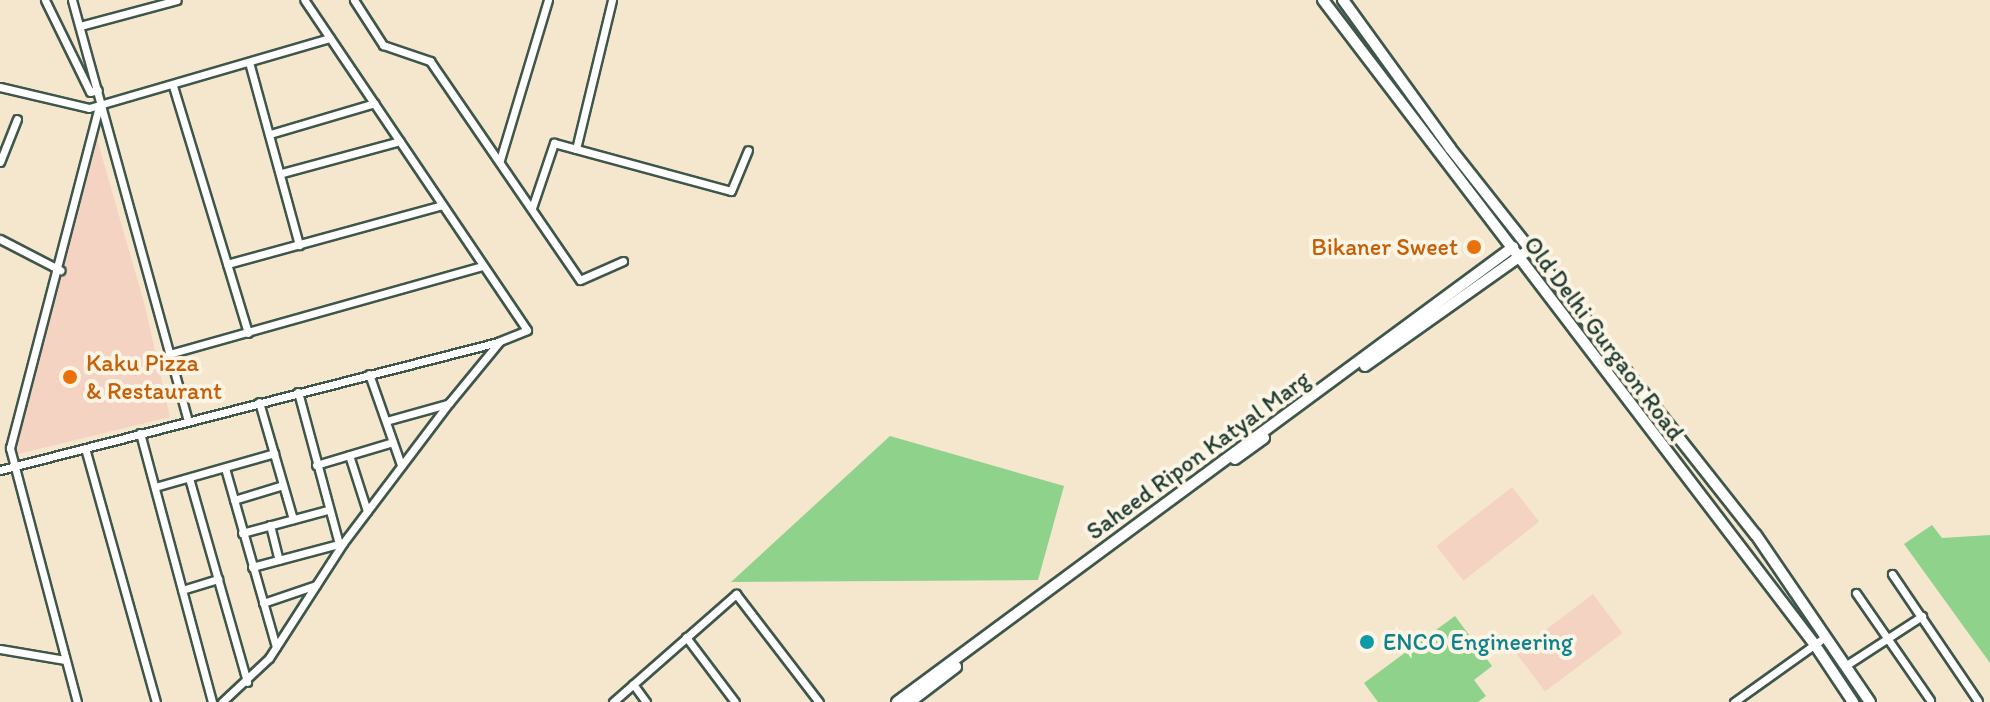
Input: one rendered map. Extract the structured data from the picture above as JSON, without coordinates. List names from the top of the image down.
{
  "streets": {
    "main road": ["Old Delhi Gurgaon Road", "Saheed Ripon Katyal Marg"]
  },
  "crossings": [
    ["Old Delhi Gurgaon Road", "Saheed Ripon Katyal Marg"]
  ],
  "places": ["Bikaner Sweet", "Kaku Pizza & Restaurant", "ENCO Engineering"]
}
